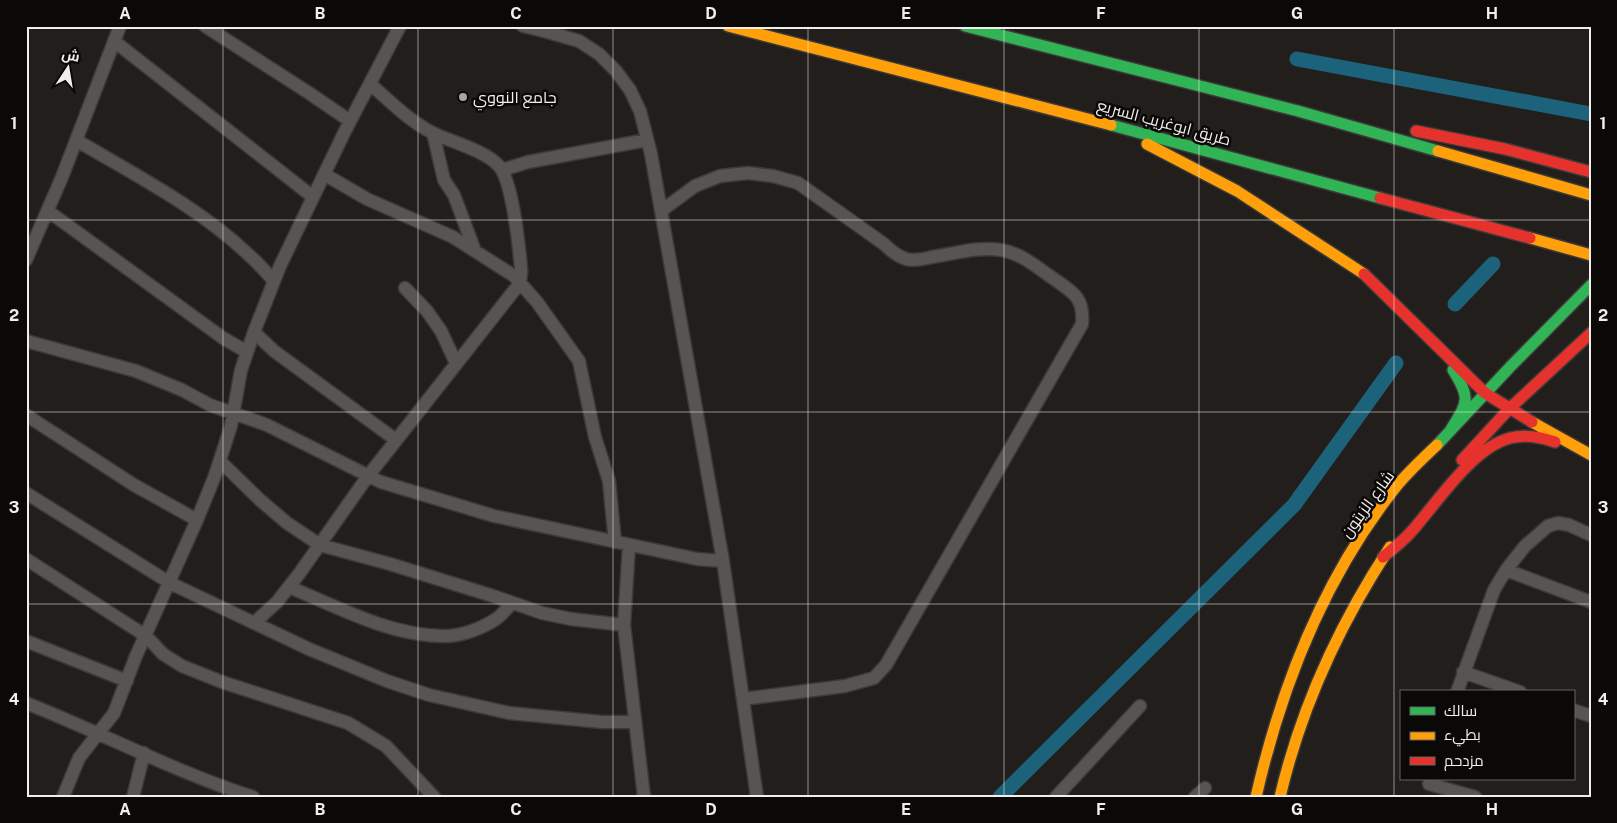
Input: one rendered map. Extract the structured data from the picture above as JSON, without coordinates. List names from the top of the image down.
{
  "streets": {
    "main road": ["طريق ابوغريب السريع", "شارع الزيتون"]
  },
  "places": ["جامع النووي"],
  "legend": ["سالك", "بطيء", "مزدحم"],
  "north": "top",
  "grid": {
    "columns": [
      "A",
      "B",
      "C",
      "D",
      "E",
      "F",
      "G",
      "H"
    ],
    "rows": [
      "1",
      "2",
      "3",
      "4"
    ]
  }
}
